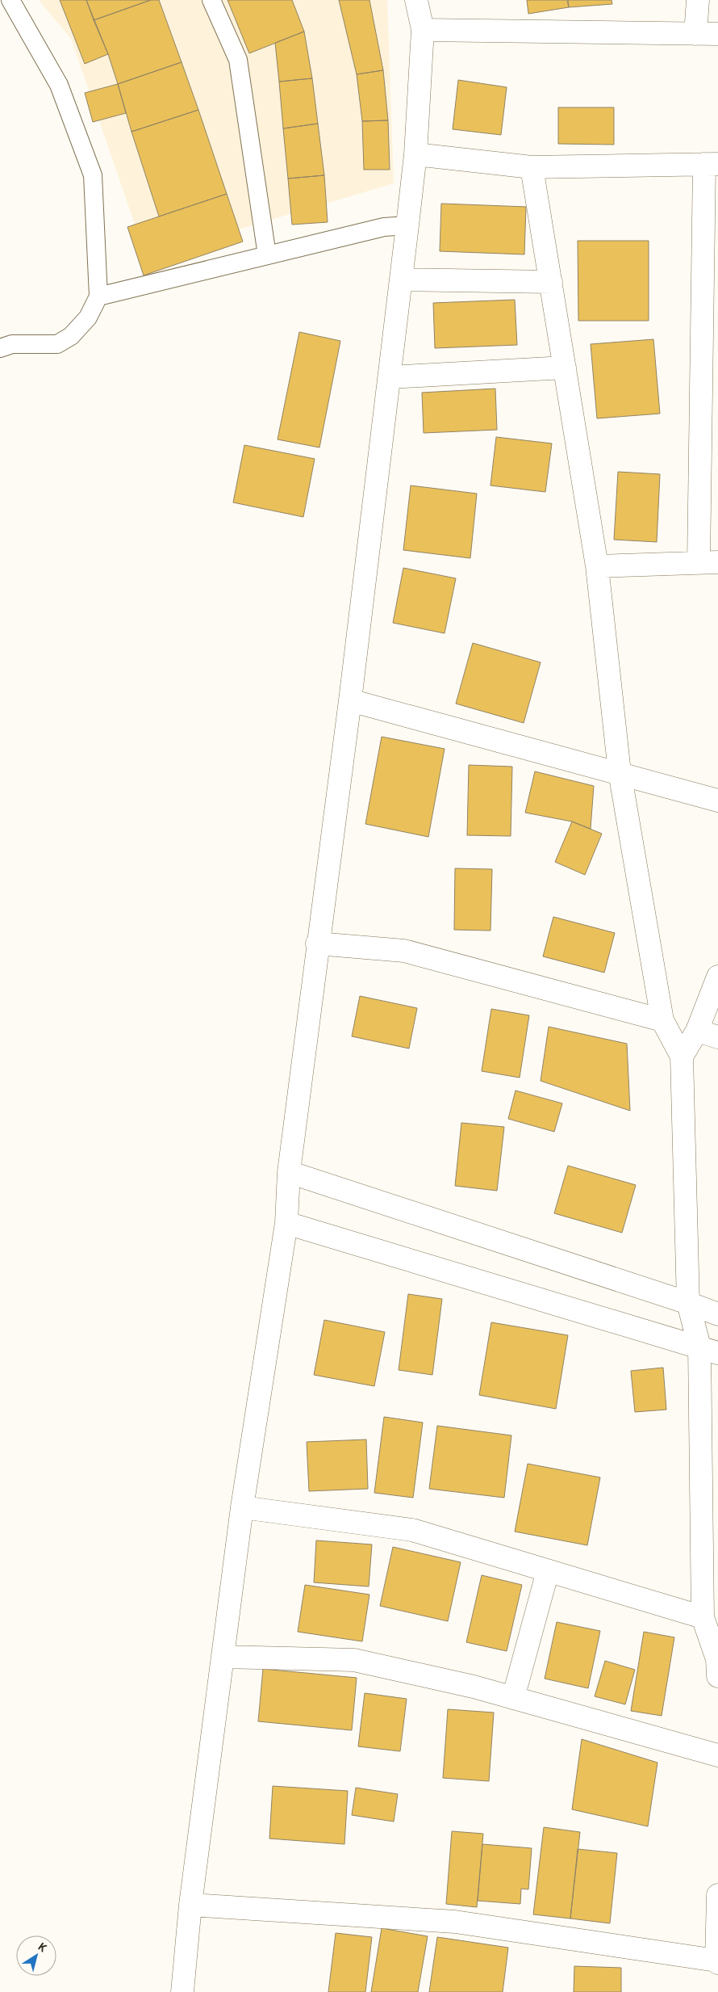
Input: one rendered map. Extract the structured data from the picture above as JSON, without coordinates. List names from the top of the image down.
{
  "north": "top right"
}
